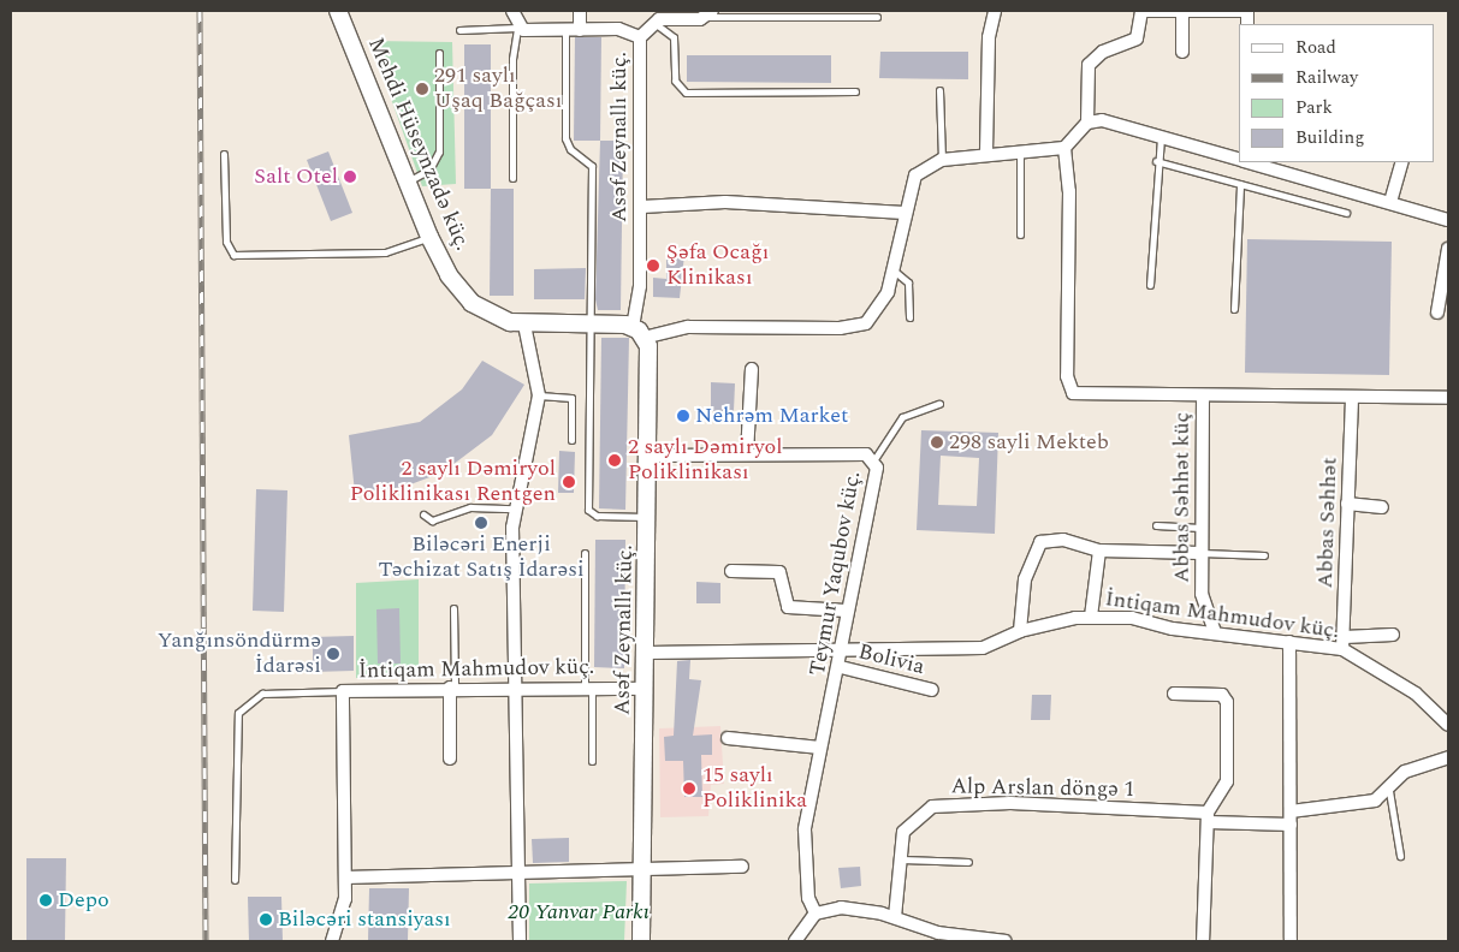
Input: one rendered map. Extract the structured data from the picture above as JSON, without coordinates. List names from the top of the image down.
{
  "streets": {
    "main road": ["Asəf Zeynallı küç.", "Mehdi Hüseynzadə küç."],
    "street": [
      "Abbas Səhhət küç",
      "Abbas Səhhət",
      "Teymur Yaqubov küç.",
      "İntiqam Mahmudov küç.",
      "Bolivia",
      "Alp Arslan döngə 1"
    ]
  },
  "crossings": [
    ["Asəf Zeynallı küç.", "Teymur Yaqubov küç."],
    ["Asəf Zeynallı küç.", "İntiqam Mahmudov küç."],
    ["Abbas Səhhət küç", "İntiqam Mahmudov küç."],
    ["Abbas Səhhət", "İntiqam Mahmudov küç."],
    ["Teymur Yaqubov küç.", "İntiqam Mahmudov küç."],
    ["Teymur Yaqubov küç.", "Bolivia"]
  ],
  "parks": ["20 Yanvar Parkı"],
  "places": [
    "291 saylı Uşaq Bağçası",
    "Salt Otel",
    "Şəfa Ocağı Klinikası",
    "Nehrəm Market",
    "298 sayli Mekteb",
    "2 saylı Dəmiryol Poliklinikası",
    "2 saylı Dəmiryol Poliklinikası Rentgen",
    "Biləcəri Enerji Təchizat Satış İdarəsi",
    "Yanğınsöndürmə İdarəsi",
    "15 saylı Poliklinika",
    "Depo",
    "Biləcəri stansiyası"
  ],
  "legend": [
    "Road",
    "Railway",
    "Park",
    "Building"
  ]
}
